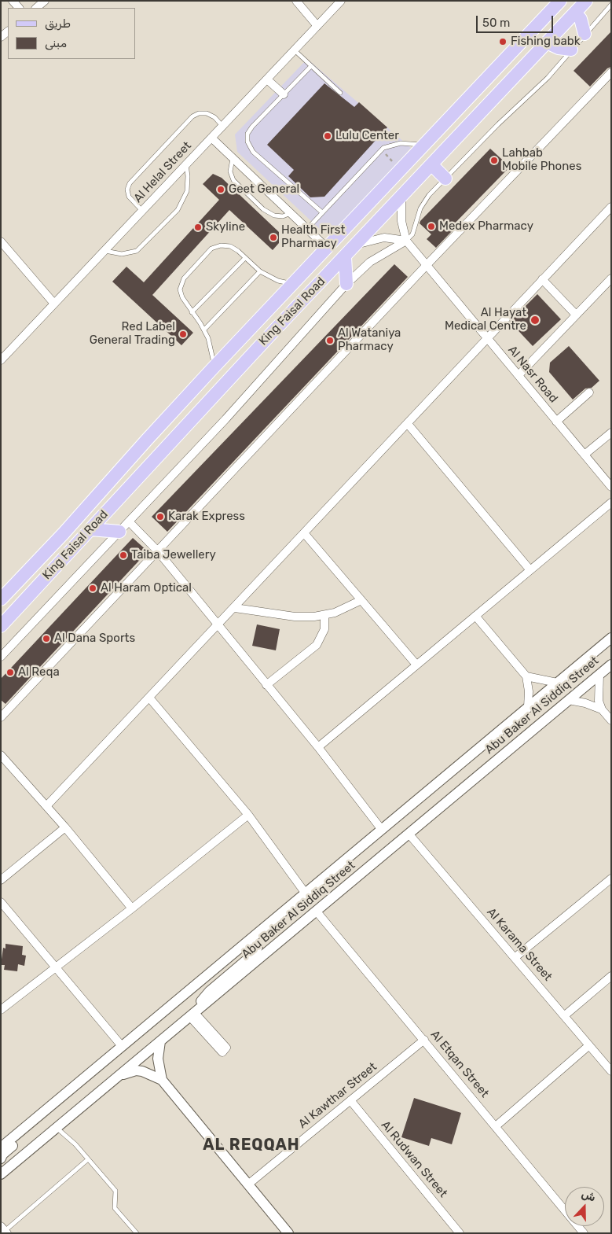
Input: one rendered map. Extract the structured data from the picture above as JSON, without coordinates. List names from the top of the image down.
{
  "streets": {
    "main road": ["King Faisal Road"],
    "street": [
      "Al Helal Street",
      "Al Nasr Road",
      "Abu Baker Al Siddiq Street",
      "Al Karama Street",
      "Al Etqan Street",
      "Al Kawthar Street",
      "Al Rudwan Street"
    ]
  },
  "crossings": [
    ["King Faisal Road", "Al Nasr Road"],
    ["Abu Baker Al Siddiq Street", "Al Karama Street"],
    ["Abu Baker Al Siddiq Street", "Al Etqan Street"],
    ["Al Etqan Street", "Al Kawthar Street"],
    ["Al Kawthar Street", "Al Rudwan Street"]
  ],
  "districts": ["AL REQQAH"],
  "places": [
    "Fishing babk",
    "Lulu Center",
    "Lahbab Mobile Phones",
    "Geet General",
    "Medex Pharmacy",
    "Skyline",
    "Health First Pharmacy",
    "Al Hayat Medical Centre",
    "Red Label General Trading",
    "Al Wataniya Pharmacy",
    "Karak Express",
    "Taiba Jewellery",
    "Al Haram Optical",
    "Al Dana Sports",
    "Al Reqa"
  ],
  "legend": ["طريق", "مبنى"],
  "scale_bar": "50 m",
  "north": "top"
}
